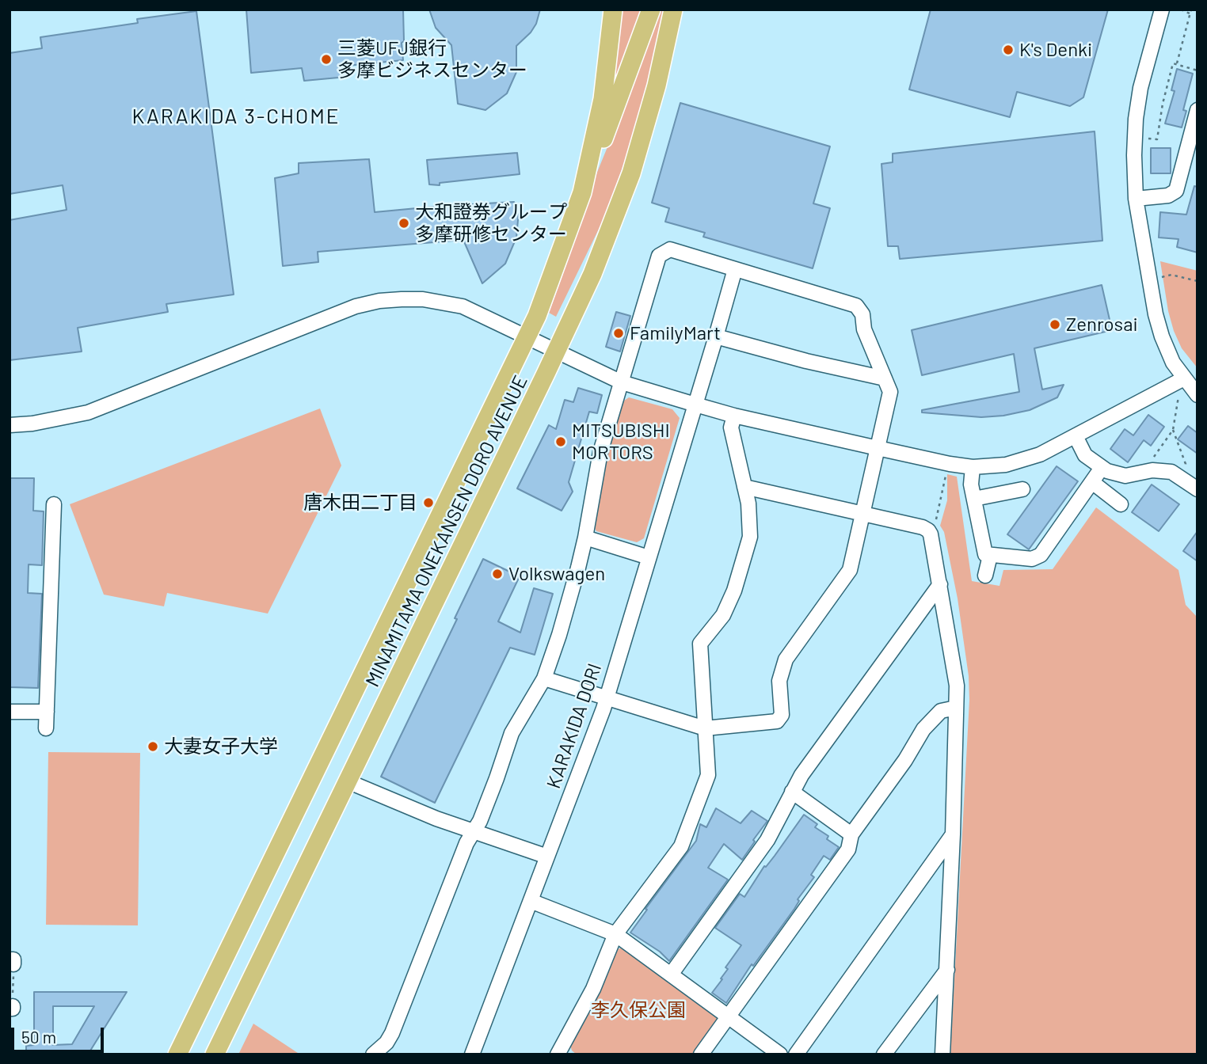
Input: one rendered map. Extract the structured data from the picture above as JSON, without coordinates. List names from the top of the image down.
{
  "streets": {
    "main road": ["MINAMITAMA ONEKANSEN DORO AVENUE"],
    "street": ["KARAKIDA DORI"]
  },
  "districts": ["KARAKIDA 3-CHOME"],
  "parks": ["李久保公園"],
  "places": [
    "K's Denki",
    "三菱UFJ銀行 多摩ビジネスセンター",
    "大和證券グループ 多摩研修センター",
    "Zenrosai",
    "FamilyMart",
    "MITSUBISHI MORTORS",
    "唐木田二丁目",
    "Volkswagen",
    "大妻女子大学"
  ],
  "scale_bar": "50 m"
}
